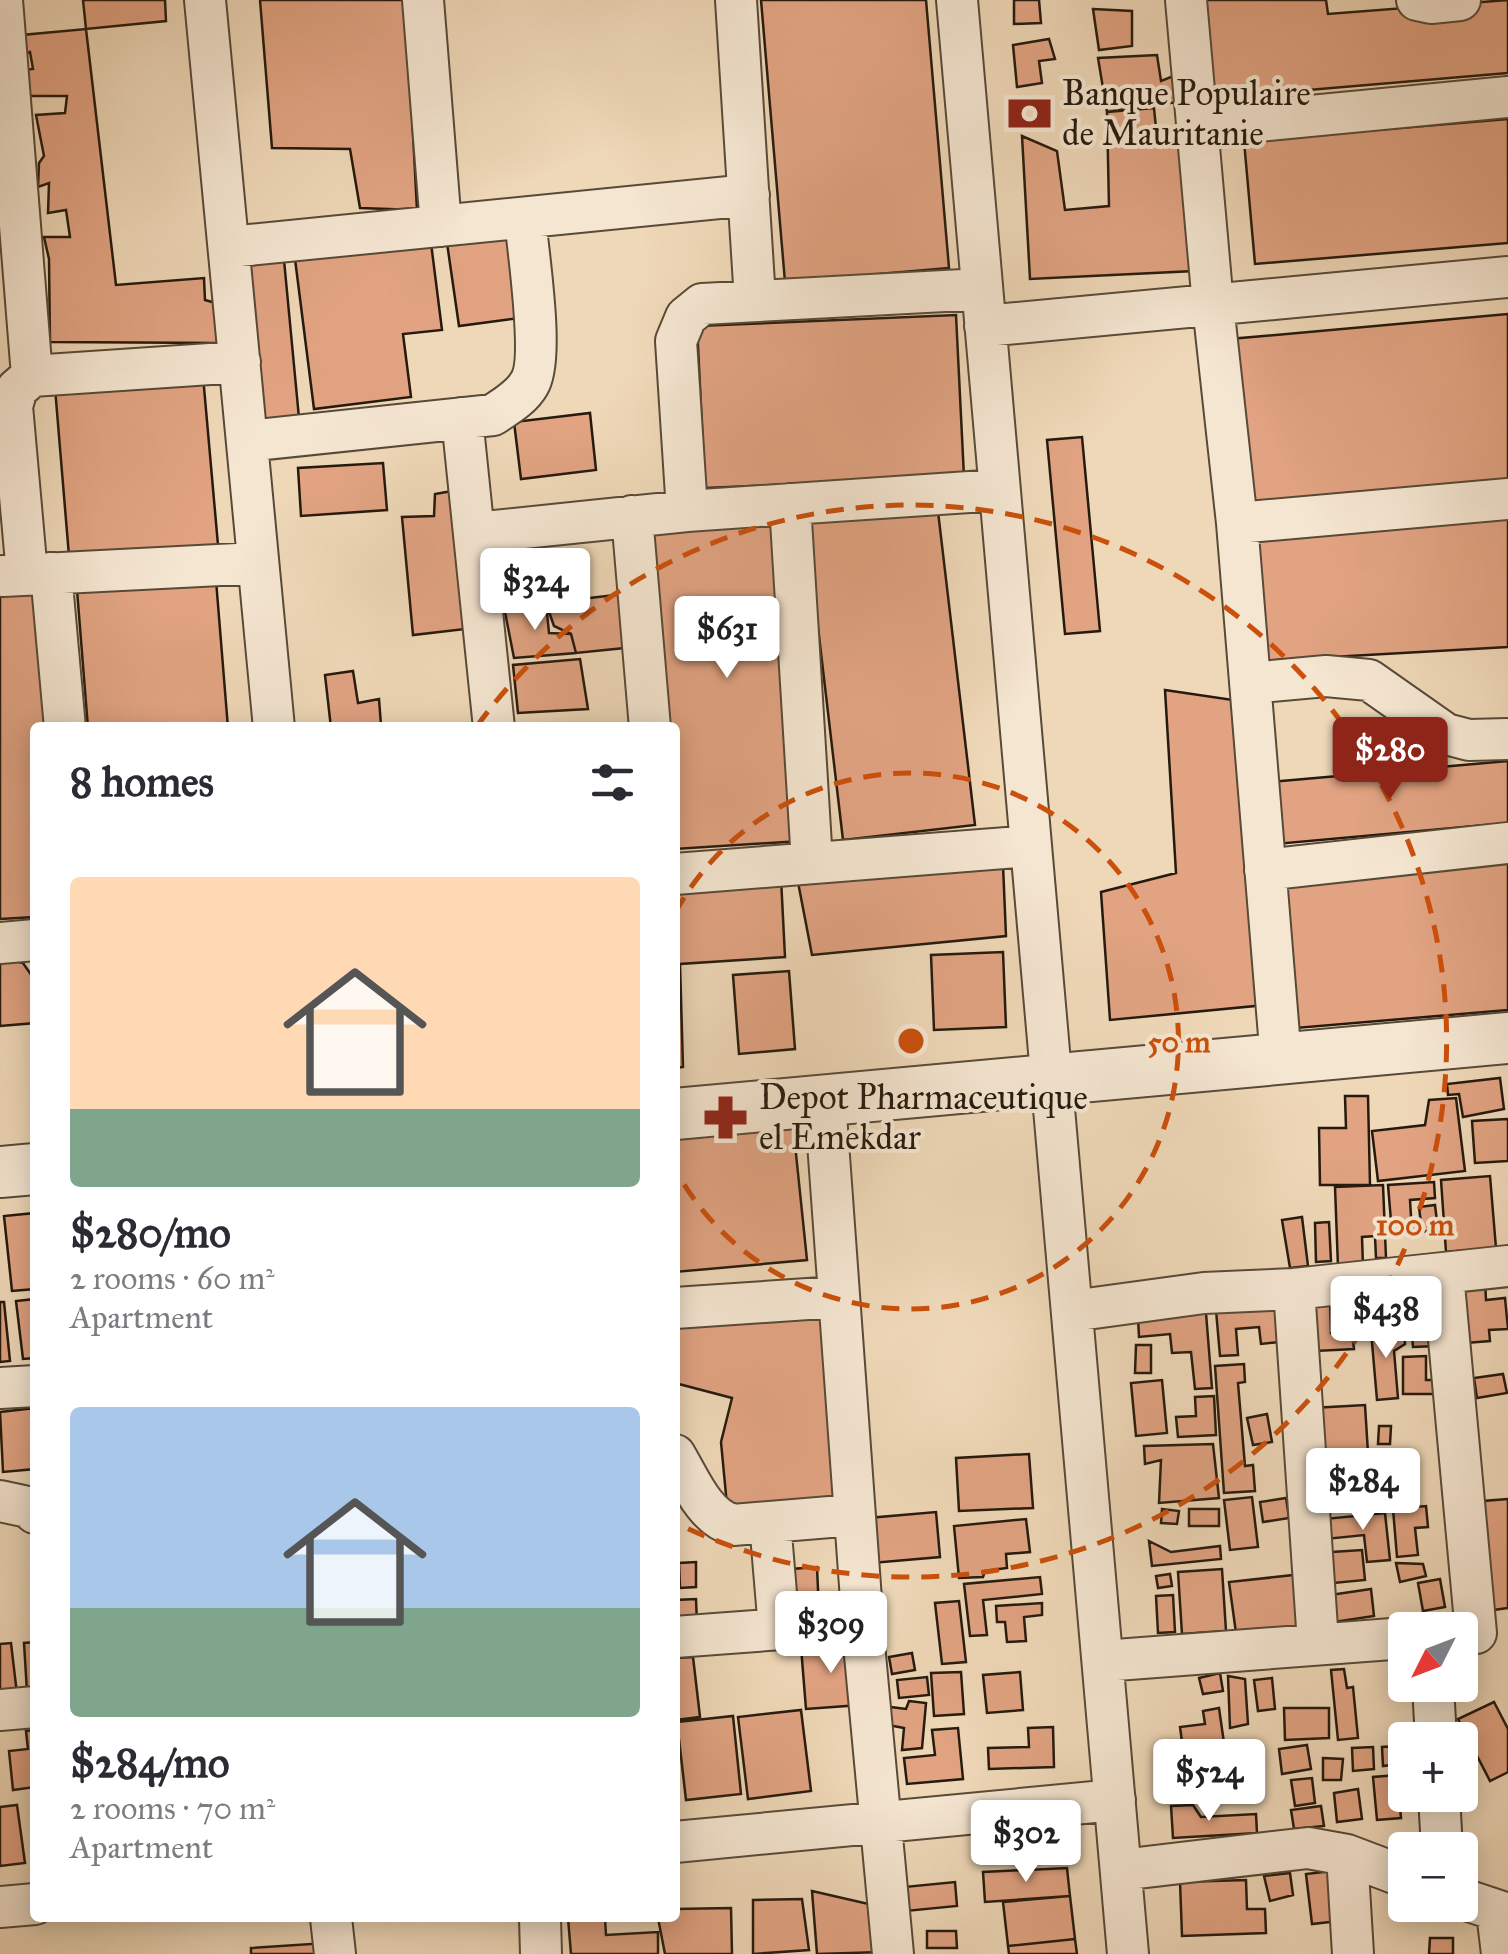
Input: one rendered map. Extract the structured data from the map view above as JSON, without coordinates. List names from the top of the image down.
{
  "places": {
    "bank": ["Banque Populaire de Mauritanie"],
    "pharmacy": ["Depot Pharmaceutique el Emekdar"]
  },
  "north": "bottom left",
  "page": {
    "price": [
      "$324",
      "$631",
      "$280",
      "$438",
      "$284",
      "$309",
      "$524",
      "$302"
    ],
    "heading": "8 homes",
    "list": [
      {
        "name": "$280/mo",
        "note": "2 rooms · 60 m² · Apartment"
      },
      {
        "name": "$284/mo",
        "note": "2 rooms · 70 m² · Apartment"
      }
    ],
    "map_buttons": ["+", "−"]
  },
  "rings": ["50 m", "100 m"]
}
